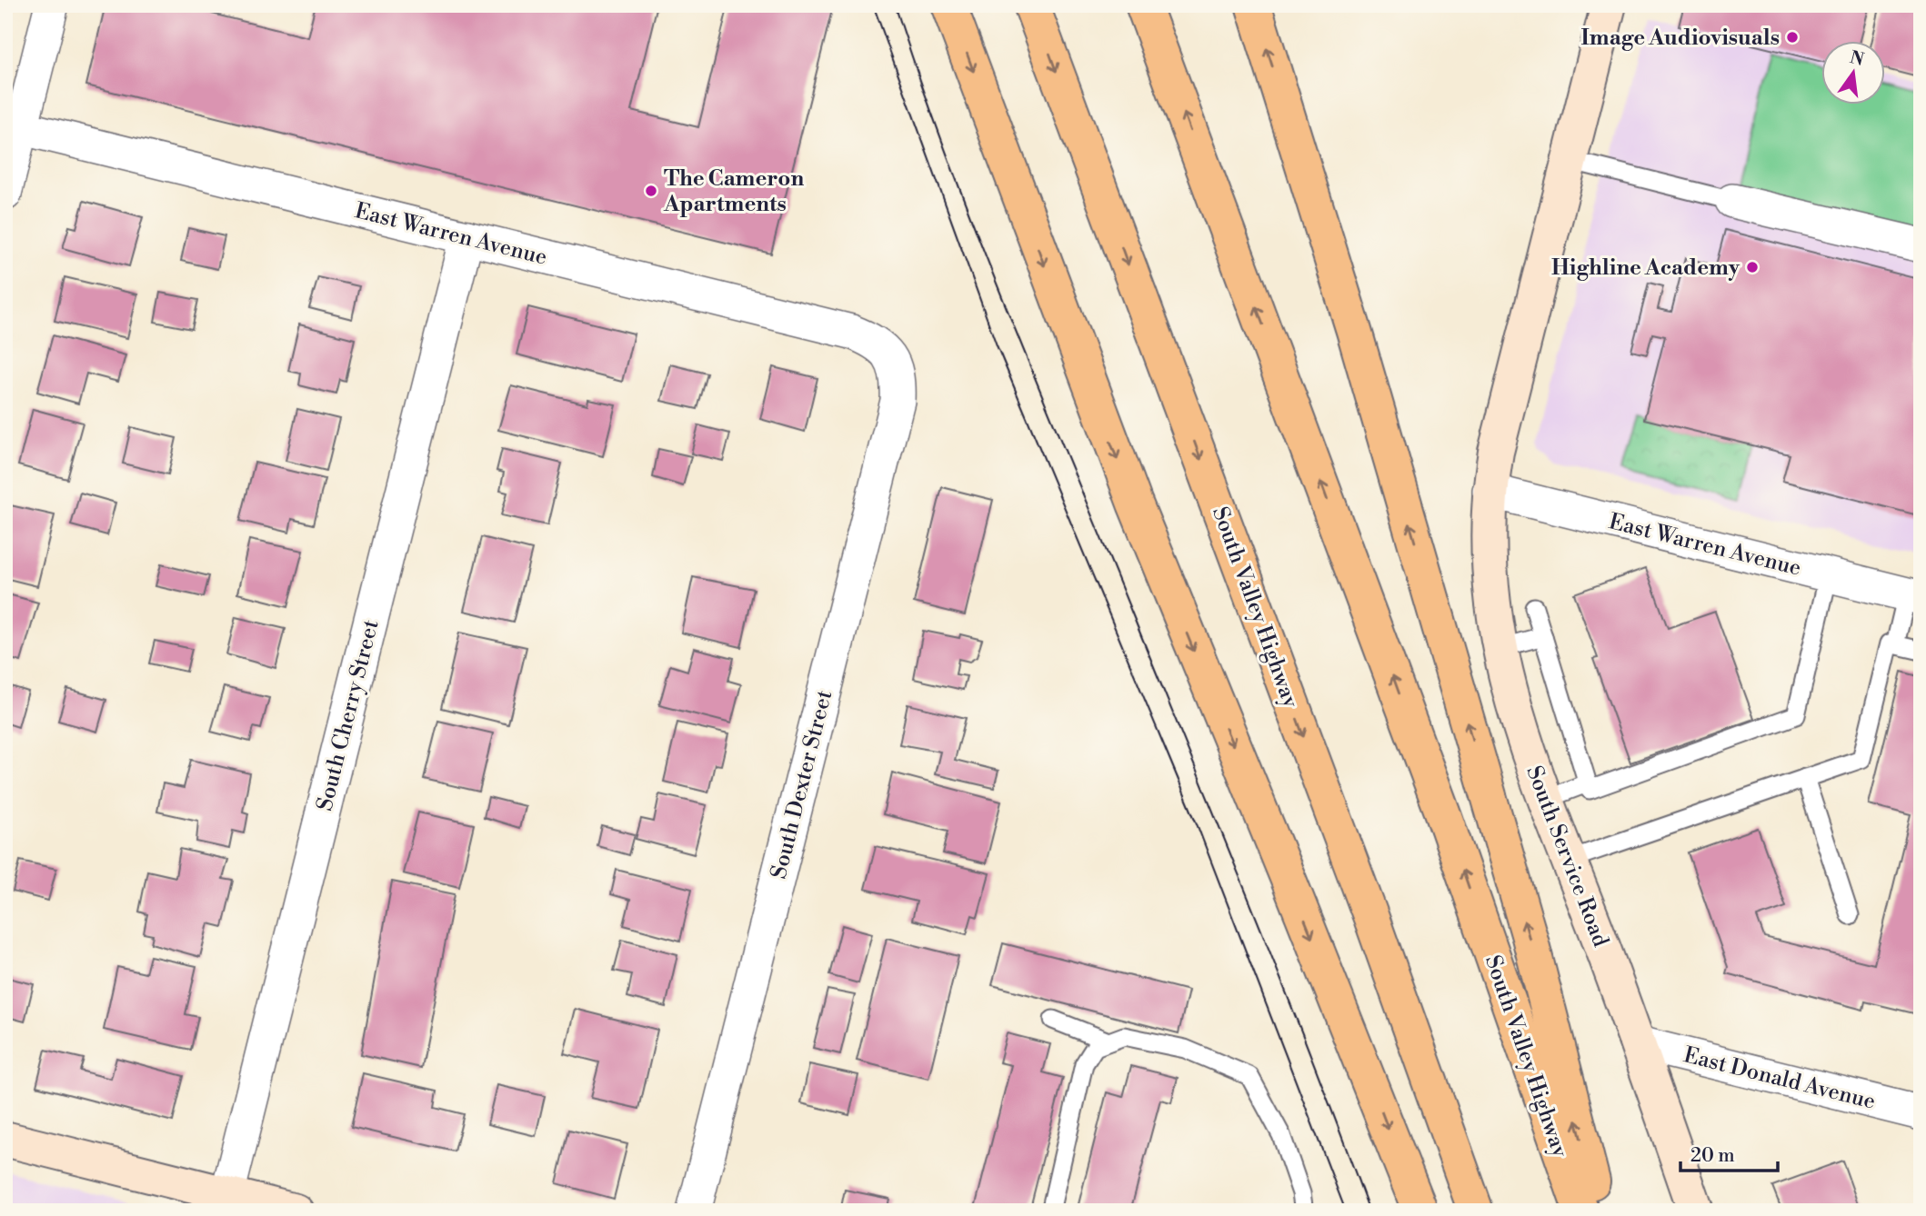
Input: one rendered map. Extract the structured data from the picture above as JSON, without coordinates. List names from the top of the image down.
{
  "streets": {
    "highway": ["South Valley Highway"],
    "street": [
      "East Warren Avenue",
      "South Cherry Street",
      "South Dexter Street",
      "South Service Road",
      "East Donald Avenue"
    ]
  },
  "crossings": [
    ["East Warren Avenue", "South Cherry Street"],
    ["East Warren Avenue", "South Dexter Street"],
    ["East Warren Avenue", "South Service Road"],
    ["South Service Road", "East Donald Avenue"]
  ],
  "places": ["Image Audiovisuals", "The Cameron Apartments", "Highline Academy"],
  "scale_bar": "20 m",
  "north": "top"
}
